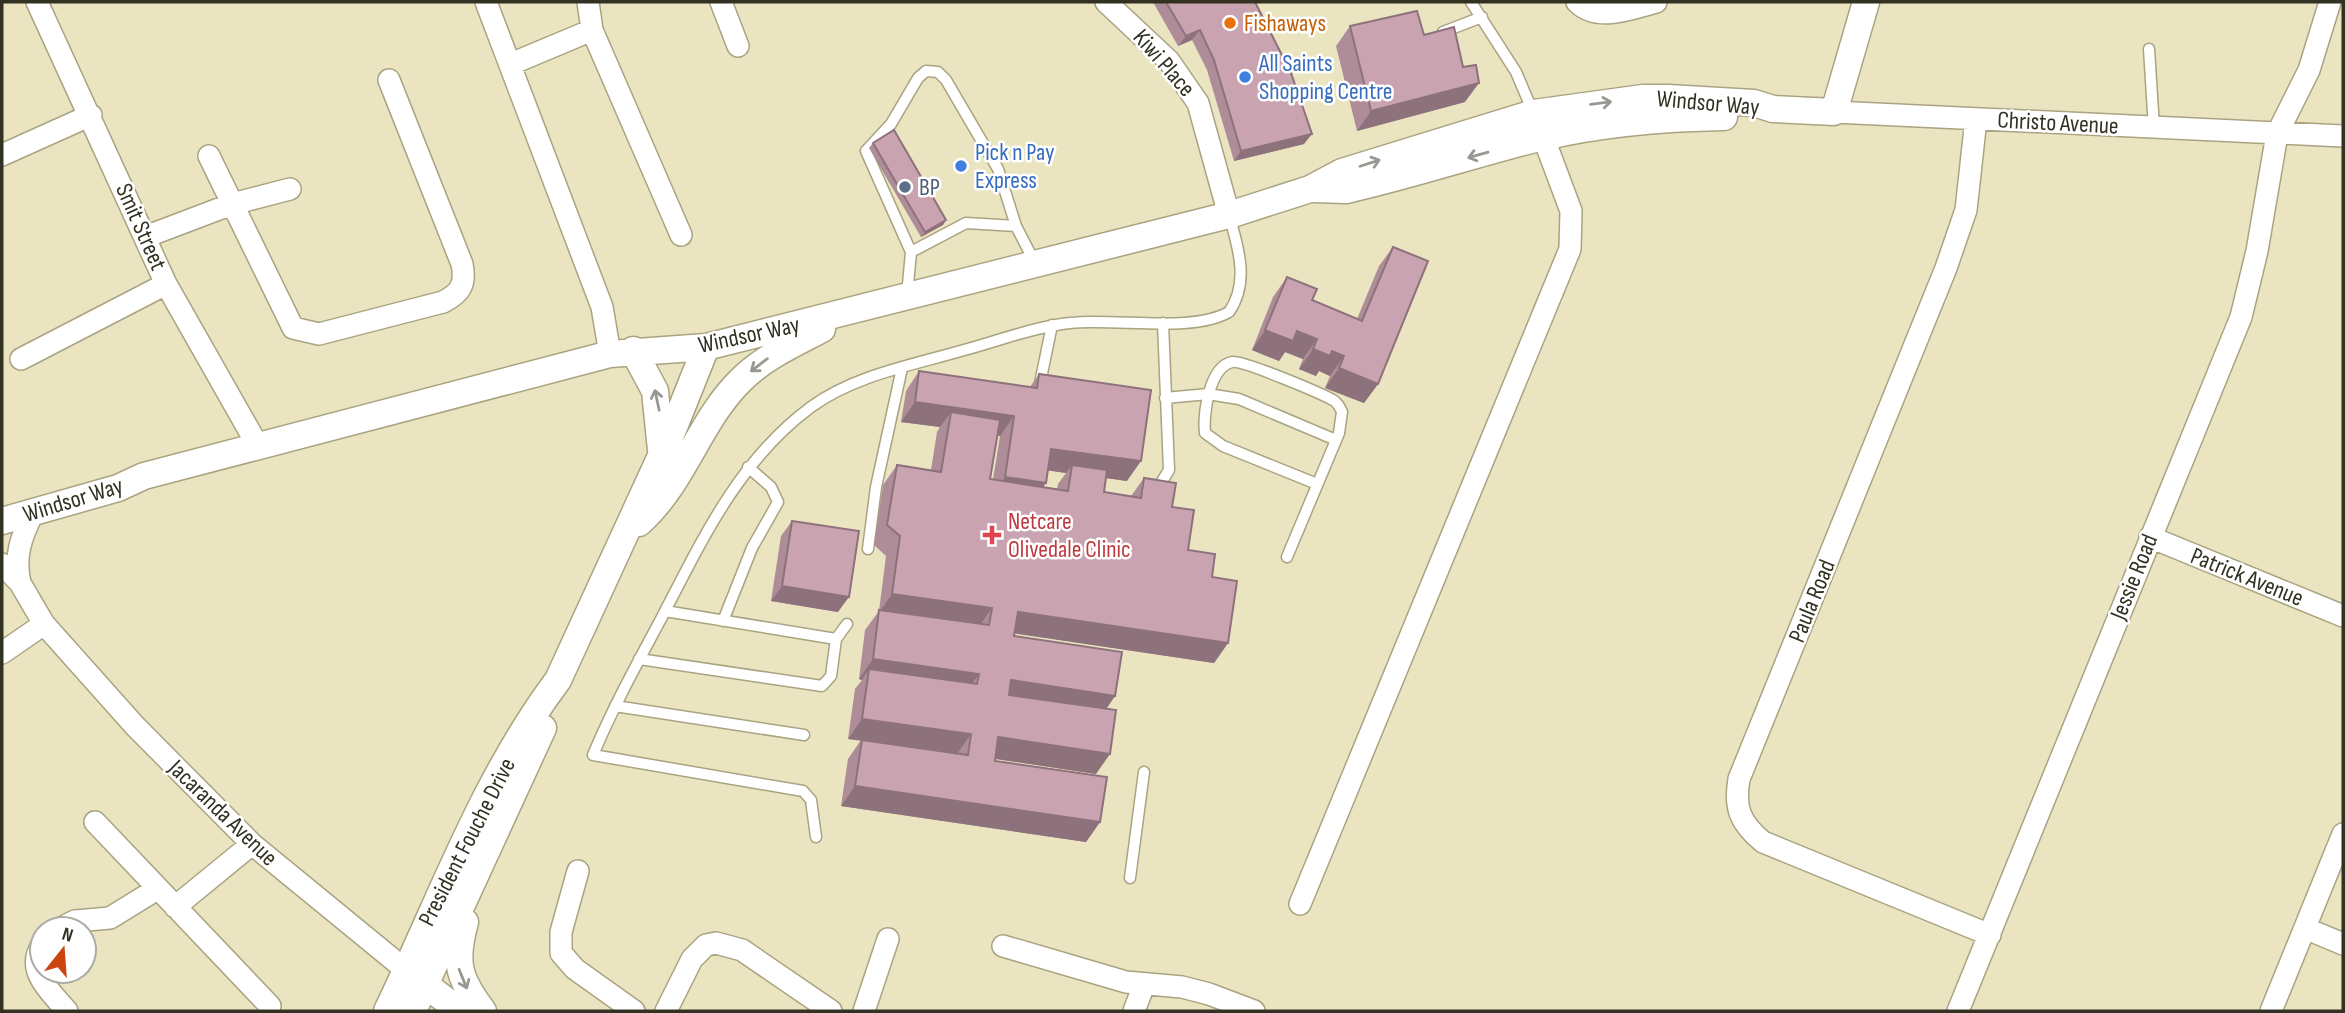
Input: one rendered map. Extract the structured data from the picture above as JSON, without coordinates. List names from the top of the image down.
{
  "streets": {
    "street": [
      "Kiwi Place",
      "Windsor Way",
      "Christo Avenue",
      "Smit Street",
      "Jessie Road",
      "Patrick Avenue",
      "Paula Road",
      "Jacaranda Avenue",
      "President Fouche Drive"
    ]
  },
  "crossings": [
    ["Kiwi Place", "Windsor Way"],
    ["Windsor Way", "Christo Avenue"],
    ["Windsor Way", "Smit Street"],
    ["Windsor Way", "Jacaranda Avenue"],
    ["Windsor Way", "President Fouche Drive"],
    ["Christo Avenue", "Jessie Road"],
    ["Christo Avenue", "Paula Road"],
    ["Jessie Road", "Patrick Avenue"],
    ["Jessie Road", "Paula Road"],
    ["Jacaranda Avenue", "President Fouche Drive"]
  ],
  "places": {
    "other": [
      "Fishaways",
      "All Saints Shopping Centre",
      "Pick n Pay Express",
      "BP"
    ],
    "health": ["Netcare Olivedale Clinic"]
  },
  "north": "top"
}
